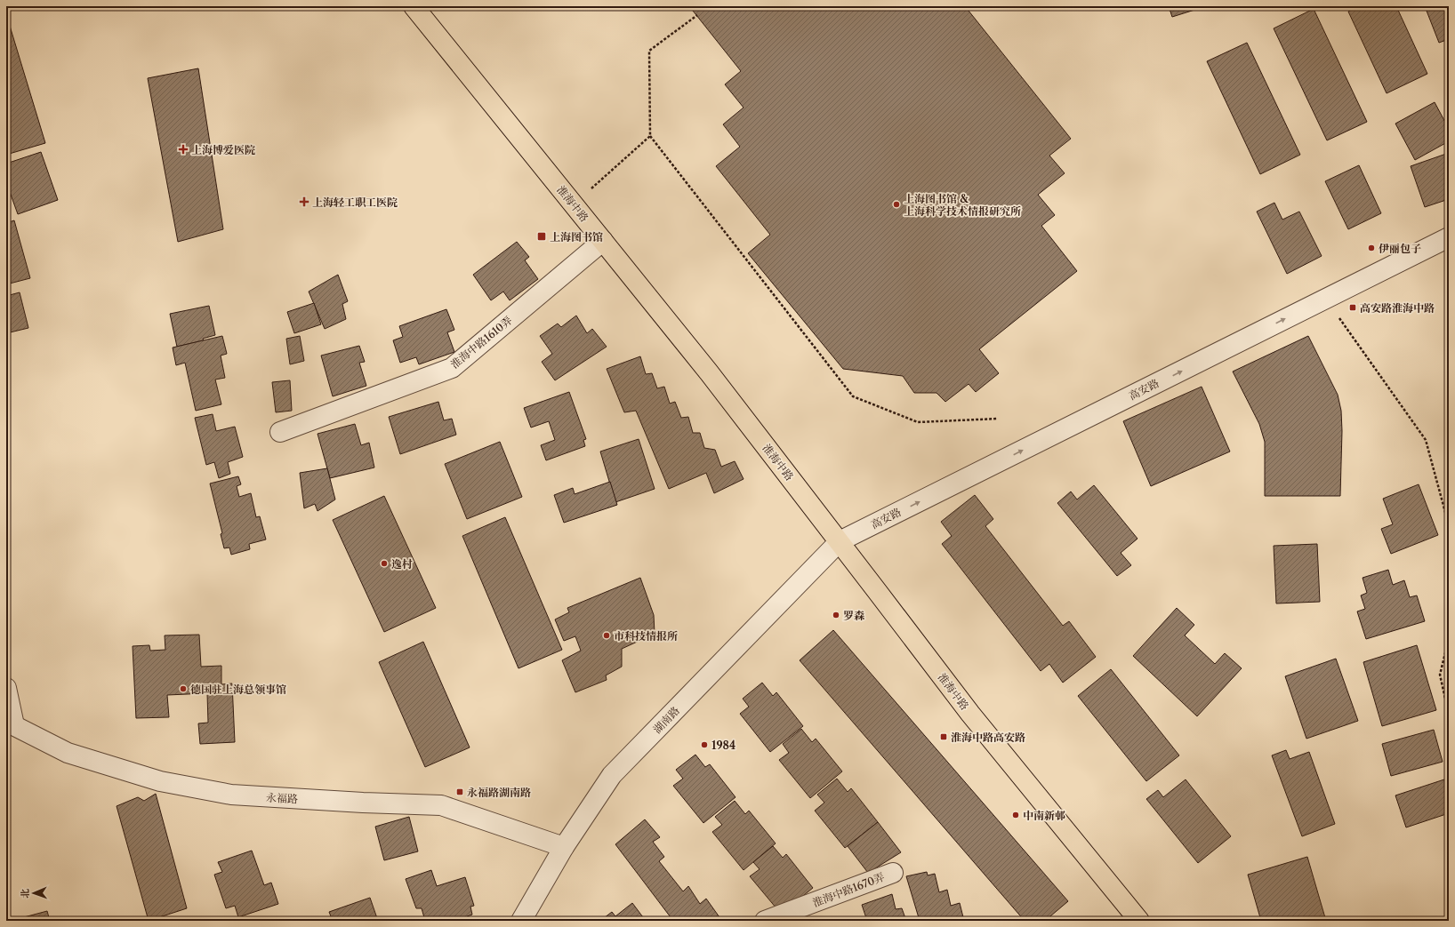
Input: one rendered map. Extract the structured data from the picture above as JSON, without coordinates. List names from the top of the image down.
{
  "streets": {
    "main road": ["淮海中路"],
    "street": [
      "淮海中路1610弄",
      "高安路",
      "湖南路",
      "永福路",
      "淮海中路1670弄"
    ]
  },
  "crossings": [
    ["淮海中路", "淮海中路1610弄"],
    ["淮海中路", "高安路"],
    ["淮海中路", "湖南路"],
    ["高安路", "湖南路"],
    ["湖南路", "永福路"]
  ],
  "one_way": ["高安路"],
  "places": {
    "health": ["上海博爱医院", "上海轻工职工医院"],
    "other": [
      "上海图书馆 & 上海科学技术情报研究所",
      "伊丽包子",
      "逸村",
      "罗森",
      "市科技情报所",
      "德国驻上海总领事馆",
      "1984",
      "中南新邨"
    ],
    "transit": [
      "上海图书馆",
      "高安路淮海中路",
      "淮海中路高安路",
      "永福路湖南路"
    ]
  },
  "north": "left"
}
